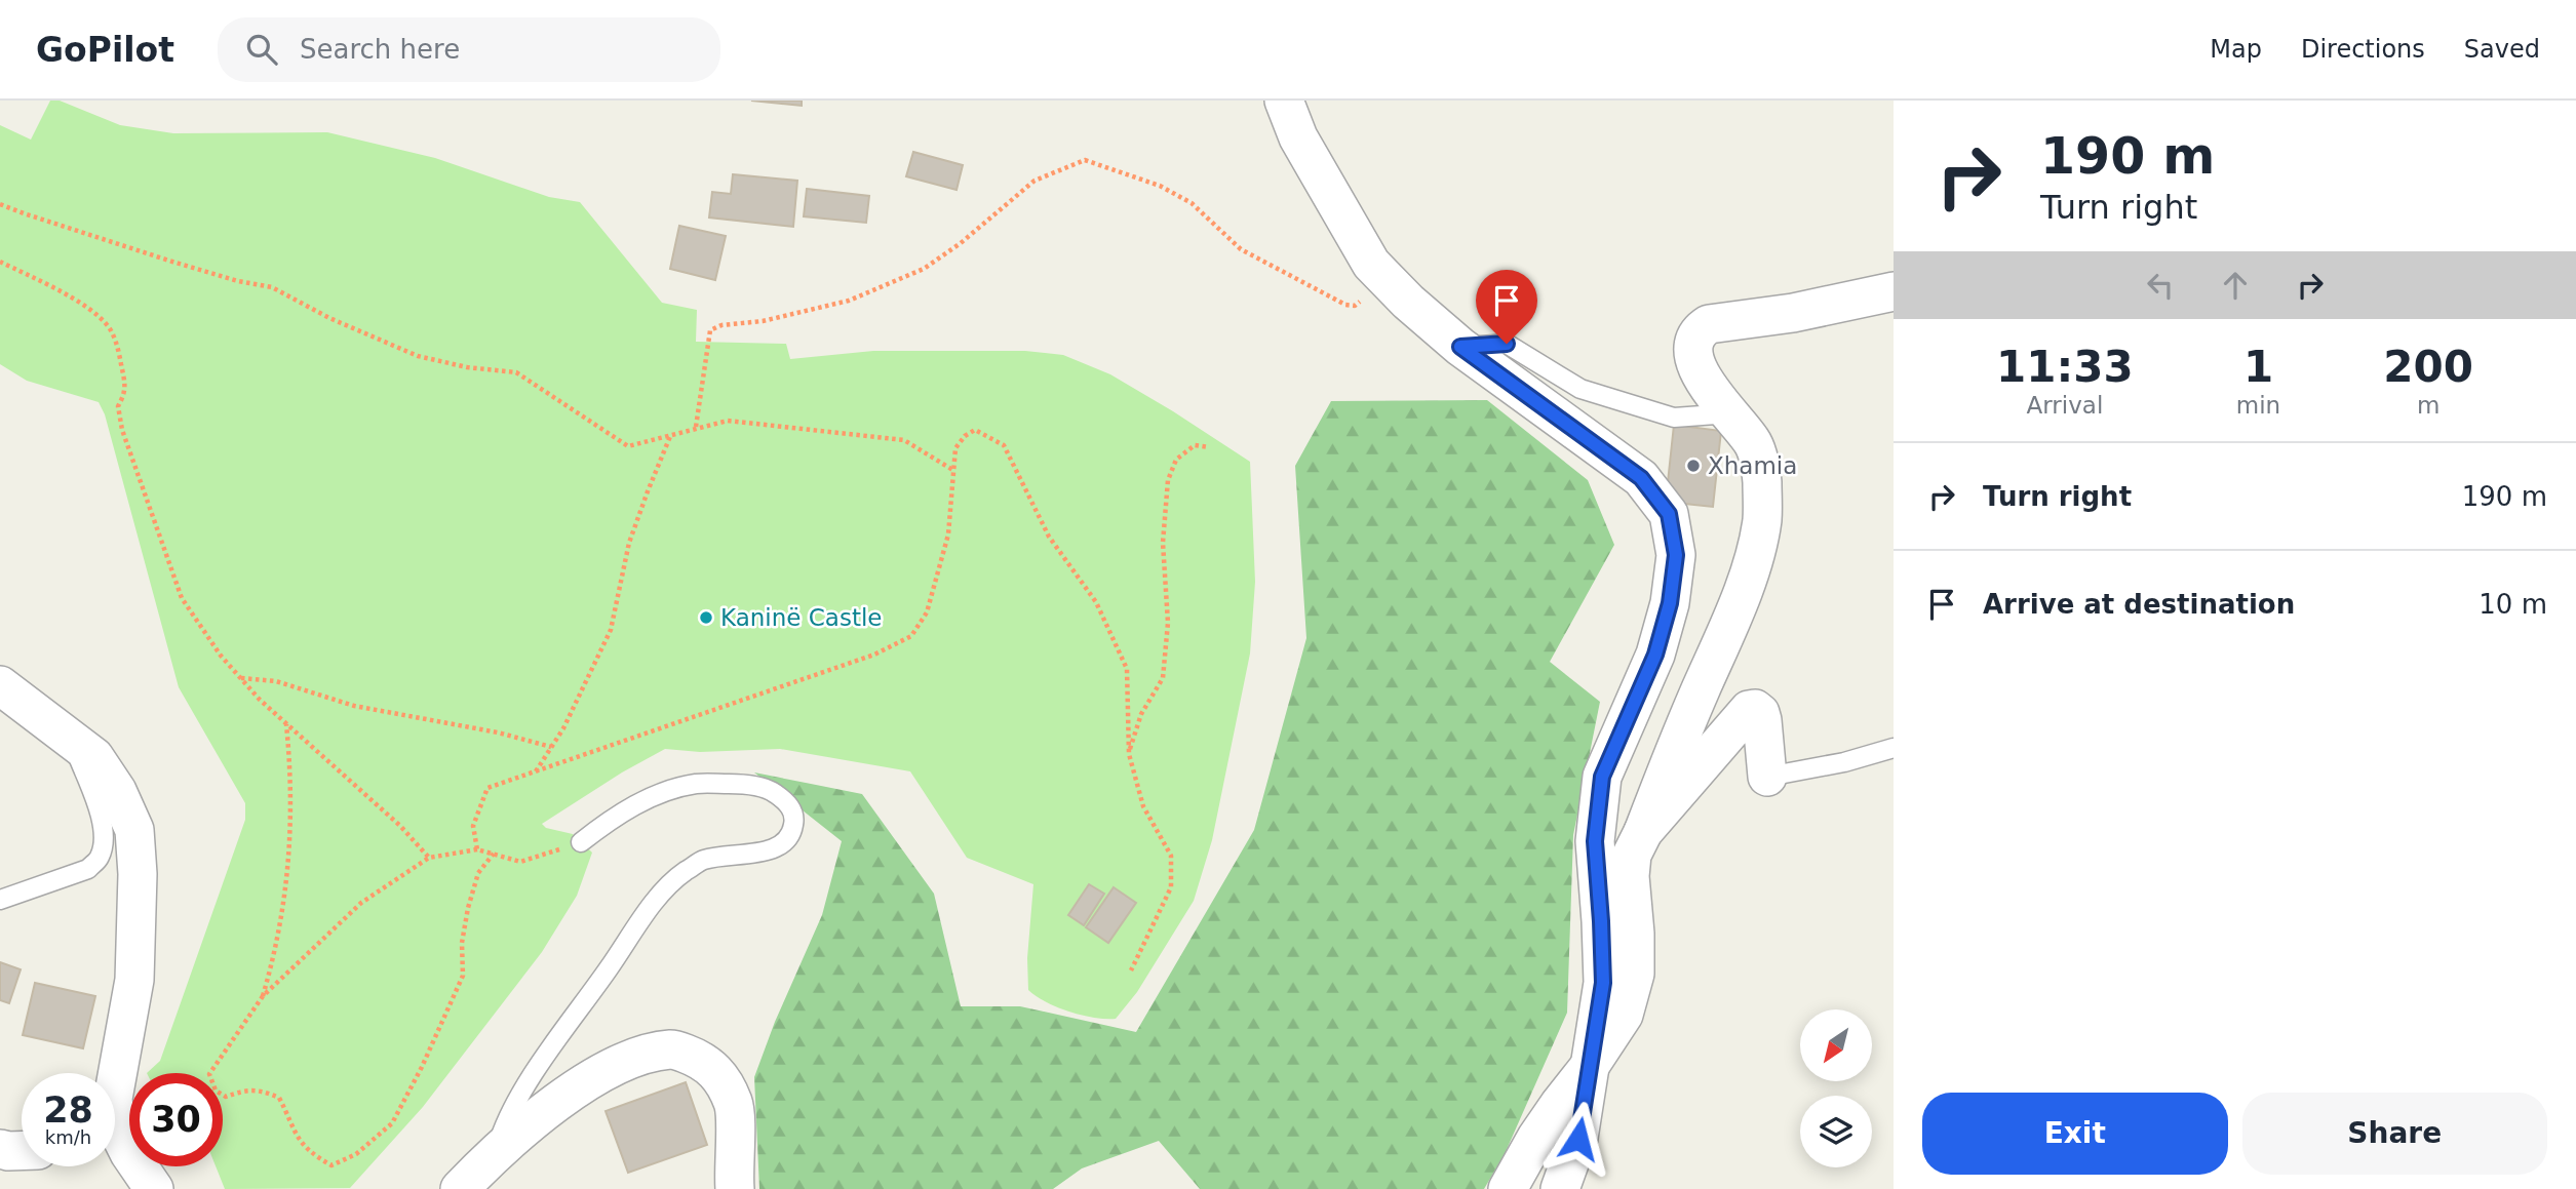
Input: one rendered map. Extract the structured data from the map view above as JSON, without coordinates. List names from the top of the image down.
{
  "places": ["Xhamia", "Kaninë Castle"],
  "north": "bottom left",
  "page": {
    "header": "GoPilot",
    "search": "Search here",
    "nav": ["Map", "Directions", "Saved"],
    "turn": ["190 m", "Turn right"],
    "eta": [
      "11:33",
      "Arrival",
      "1",
      "min",
      "200",
      "m"
    ],
    "list": [
      {
        "name": "Turn right",
        "value": "190 m"
      },
      {
        "name": "Arrive at destination",
        "value": "10 m"
      }
    ],
    "speed": "28 km/h",
    "limit": "30",
    "buttons": ["Exit", "Share"]
  }
}
